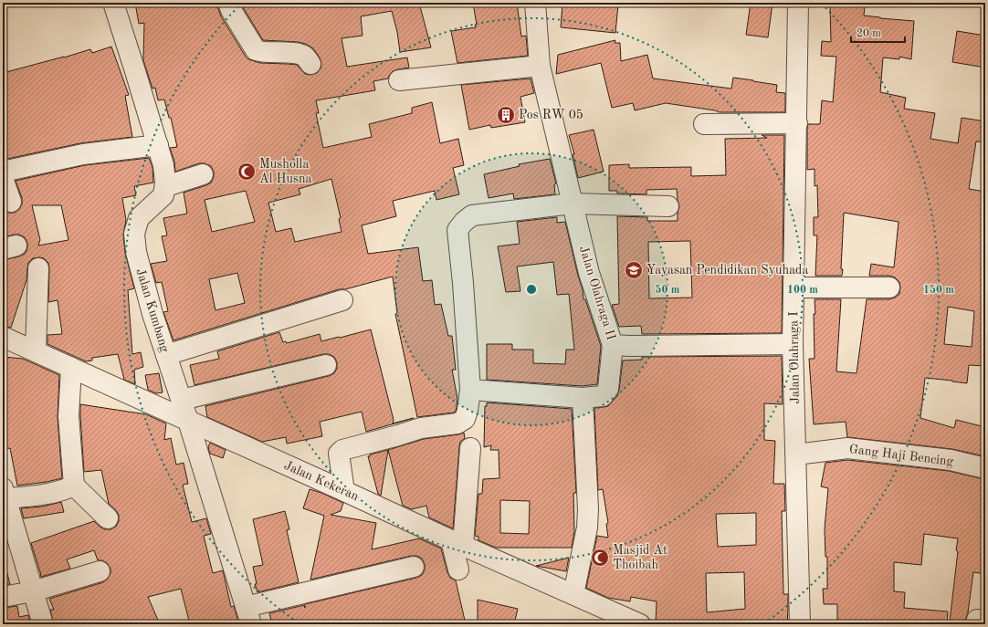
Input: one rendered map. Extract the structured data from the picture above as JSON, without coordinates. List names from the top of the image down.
{
  "streets": {
    "street": [
      "Jalan Olahraga II",
      "Jalan Kumbang",
      "Jalan Olahraga I",
      "Gang Haji Bencing",
      "Jalan Kekeran"
    ]
  },
  "crossings": [
    ["Jalan Olahraga II", "Jalan Olahraga I"],
    ["Jalan Kumbang", "Jalan Kekeran"],
    ["Jalan Olahraga I", "Gang Haji Bencing"]
  ],
  "places": {
    "building": ["Pos RW 05"],
    "mosque": ["Musholla Al Husna", "Masjid At Thoibah"],
    "school or university": ["Yayasan Pendidikan Syuhada"]
  },
  "scale_bar": "20 m",
  "rings": ["50 m", "100 m", "150 m"]
}
